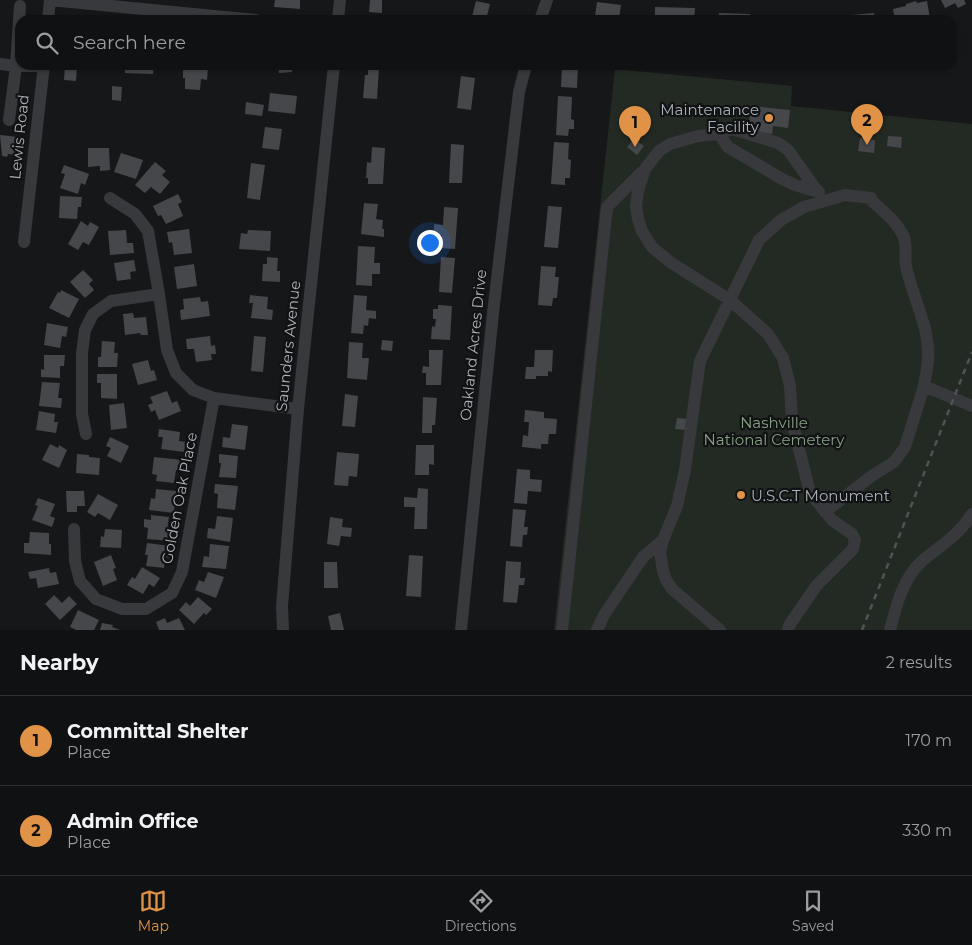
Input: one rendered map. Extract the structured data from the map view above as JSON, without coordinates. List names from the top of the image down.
{
  "streets": {
    "street": [
      "Lewis Road",
      "Oakland Acres Drive",
      "Saunders Avenue",
      "Golden Oak Place"
    ]
  },
  "parks": ["Nashville National Cemetery"],
  "places": ["Maintenance Facility", "U.S.C.T Monument"],
  "page": {
    "search": "Search here",
    "pins": ["2", "1"],
    "heading": ["Nearby", "2 results"],
    "list": [
      {
        "mark": "1",
        "name": "Committal Shelter",
        "note": "Place",
        "value": "170 m"
      },
      {
        "mark": "2",
        "name": "Admin Office",
        "note": "Place",
        "value": "330 m"
      }
    ],
    "nav": ["Map", "Directions", "Saved"]
  }
}
